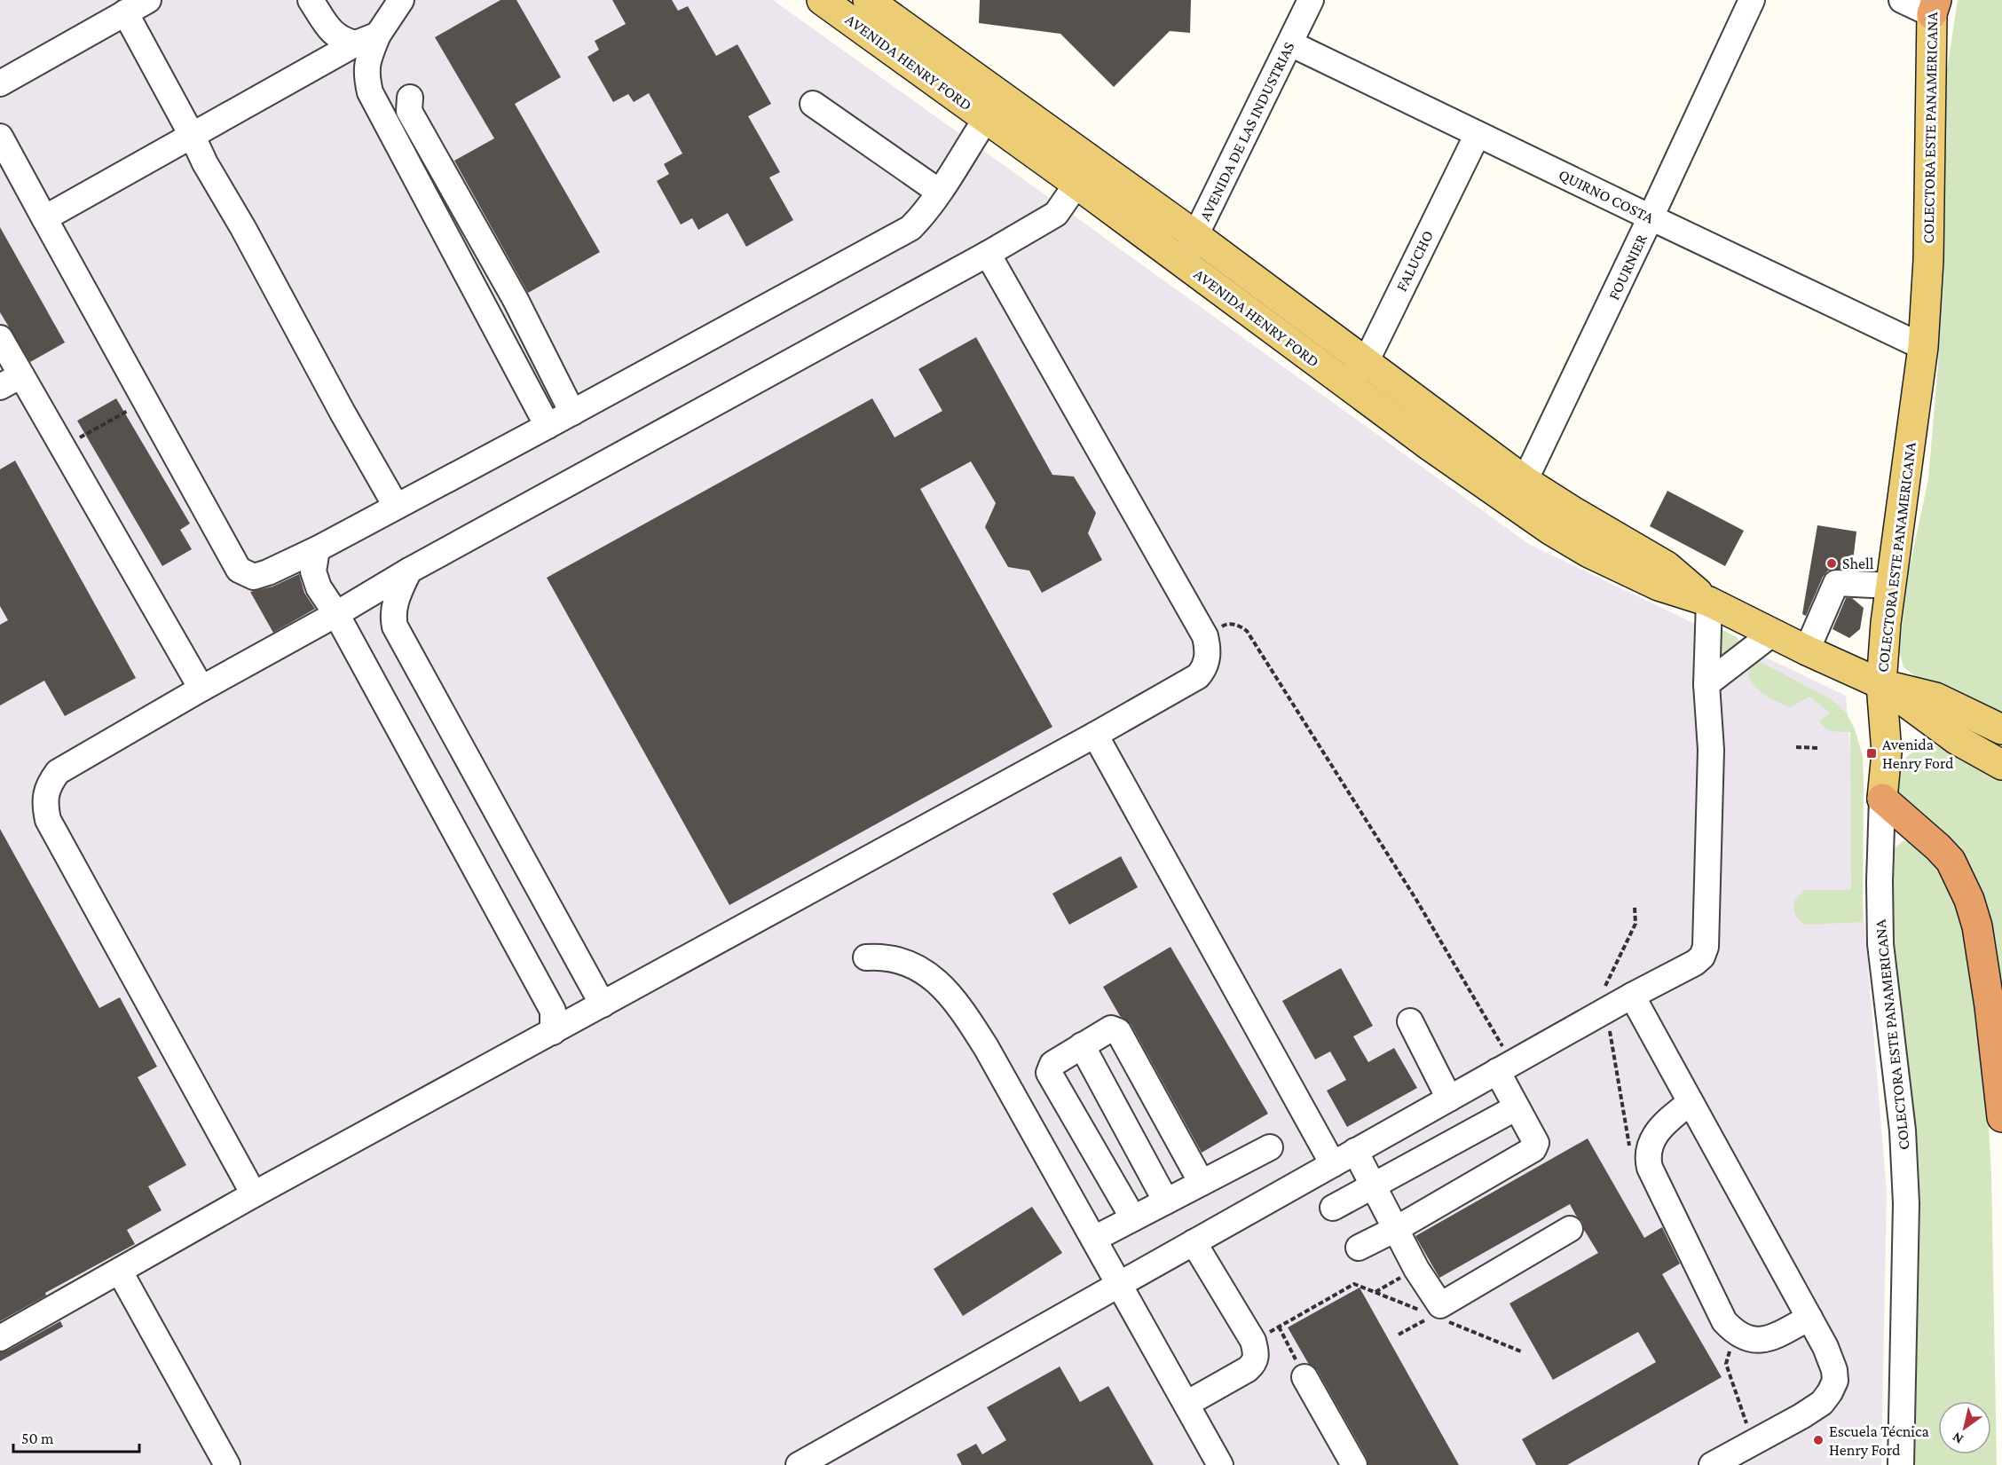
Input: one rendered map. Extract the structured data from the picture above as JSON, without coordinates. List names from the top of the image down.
{
  "streets": {
    "main road": ["AVENIDA HENRY FORD", "COLECTORA ESTE PANAMERICANA"],
    "street": [
      "AVENIDA DE LAS INDUSTRIAS",
      "QUIRNO COSTA",
      "FALUCHO",
      "FOURNIER"
    ]
  },
  "crossings": [
    ["AVENIDA HENRY FORD", "COLECTORA ESTE PANAMERICANA"],
    ["AVENIDA HENRY FORD", "AVENIDA DE LAS INDUSTRIAS"],
    ["AVENIDA HENRY FORD", "FALUCHO"],
    ["AVENIDA HENRY FORD", "FOURNIER"],
    ["COLECTORA ESTE PANAMERICANA", "QUIRNO COSTA"],
    ["AVENIDA DE LAS INDUSTRIAS", "QUIRNO COSTA"],
    ["QUIRNO COSTA", "FALUCHO"],
    ["QUIRNO COSTA", "FOURNIER"]
  ],
  "places": {
    "other": ["Shell", "Escuela Técnica Henry Ford"],
    "transit": ["Avenida Henry Ford"]
  },
  "scale_bar": "50 m",
  "north": "bottom left"
}
